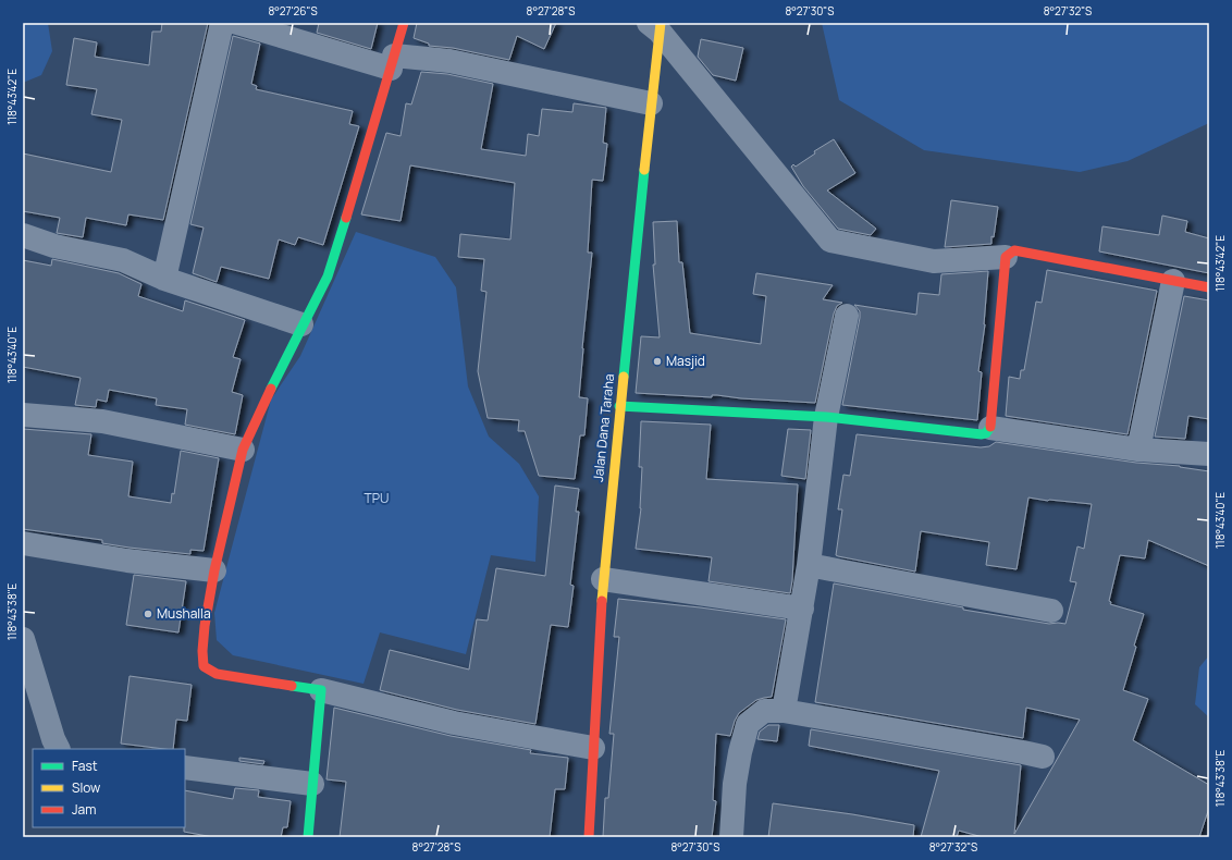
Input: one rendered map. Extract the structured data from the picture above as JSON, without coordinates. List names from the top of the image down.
{
  "streets": {
    "street": ["Jalan Dana Taraha"]
  },
  "parks": ["TPU"],
  "places": ["Masjid", "Mushalla"],
  "legend": ["Fast", "Slow", "Jam"],
  "coordinates": [
    "8°27'26\"S",
    "8°27'28\"S",
    "8°27'30\"S",
    "8°27'32\"S",
    "118°43'42\"E",
    "118°43'40\"E",
    "118°43'38\"E"
  ]
}
